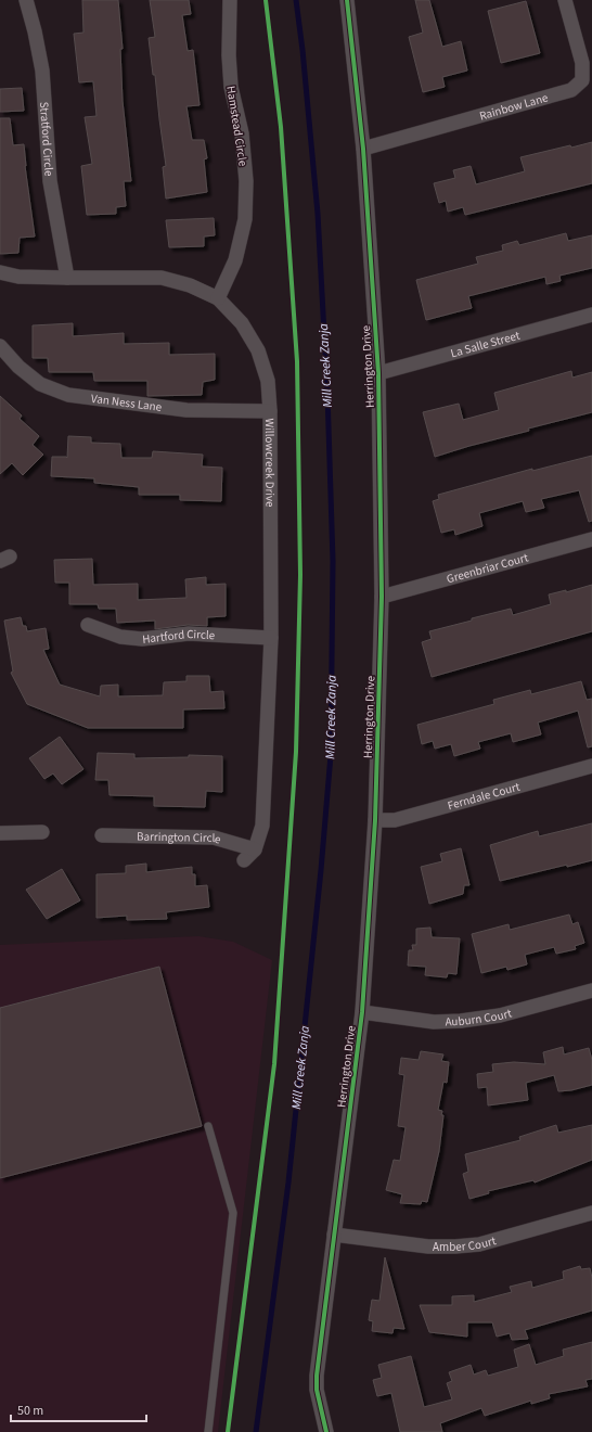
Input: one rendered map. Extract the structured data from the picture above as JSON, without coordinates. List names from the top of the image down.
{
  "streets": {
    "street": [
      "Rainbow Lane",
      "Hamstead Circle",
      "Stratford Circle",
      "La Salle Street",
      "Herrington Drive",
      "Van Ness Lane",
      "Willowcreek Drive",
      "Greenbriar Court",
      "Hartford Circle",
      "Ferndale Court",
      "Barrington Circle",
      "Auburn Court",
      "Amber Court"
    ]
  },
  "crossings": [
    ["Rainbow Lane", "Herrington Drive"],
    ["Hamstead Circle", "Willowcreek Drive"],
    ["Stratford Circle", "Willowcreek Drive"],
    ["La Salle Street", "Herrington Drive"],
    ["Herrington Drive", "Greenbriar Court"],
    ["Herrington Drive", "Ferndale Court"],
    ["Herrington Drive", "Auburn Court"],
    ["Herrington Drive", "Amber Court"],
    ["Van Ness Lane", "Willowcreek Drive"],
    ["Willowcreek Drive", "Hartford Circle"],
    ["Willowcreek Drive", "Barrington Circle"]
  ],
  "water": ["Mill Creek Zanja"],
  "scale_bar": "50 m"
}
